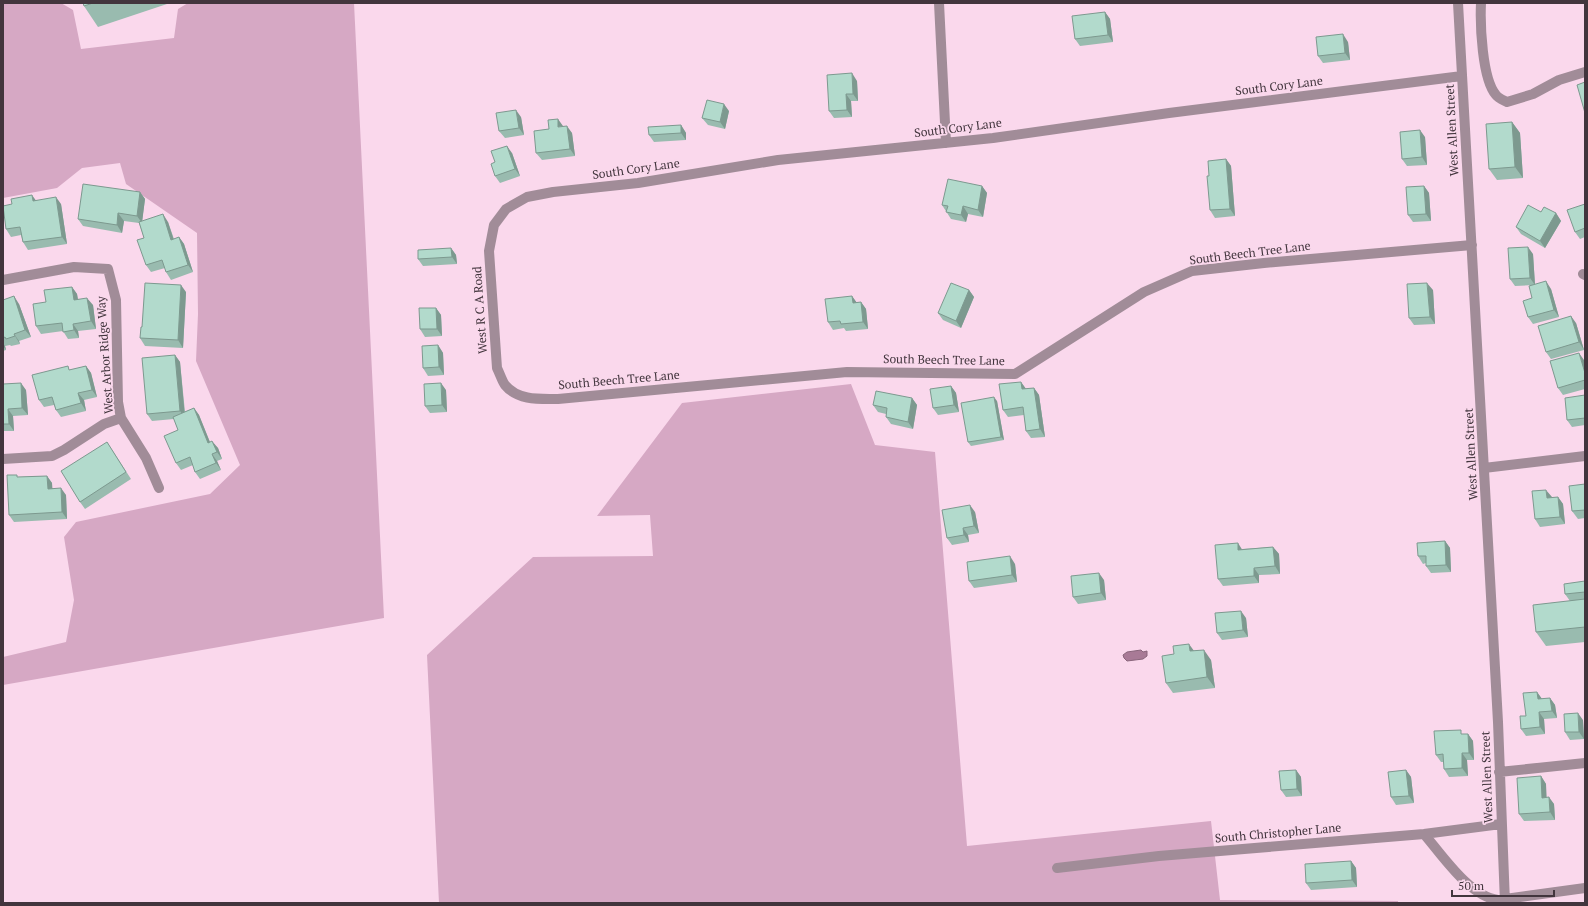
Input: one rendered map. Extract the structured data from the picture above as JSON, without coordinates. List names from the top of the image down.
{
  "streets": {
    "street": [
      "South Cory Lane",
      "West Allen Street",
      "South Beech Tree Lane",
      "West R C A Road",
      "West Arbor Ridge Way",
      "South Christopher Lane"
    ]
  },
  "crossings": [
    ["South Cory Lane", "West Allen Street"],
    ["South Cory Lane", "West R C A Road"],
    ["West Allen Street", "South Beech Tree Lane"],
    ["West Allen Street", "South Christopher Lane"],
    ["South Beech Tree Lane", "West R C A Road"]
  ],
  "scale_bar": "50 m"
}
